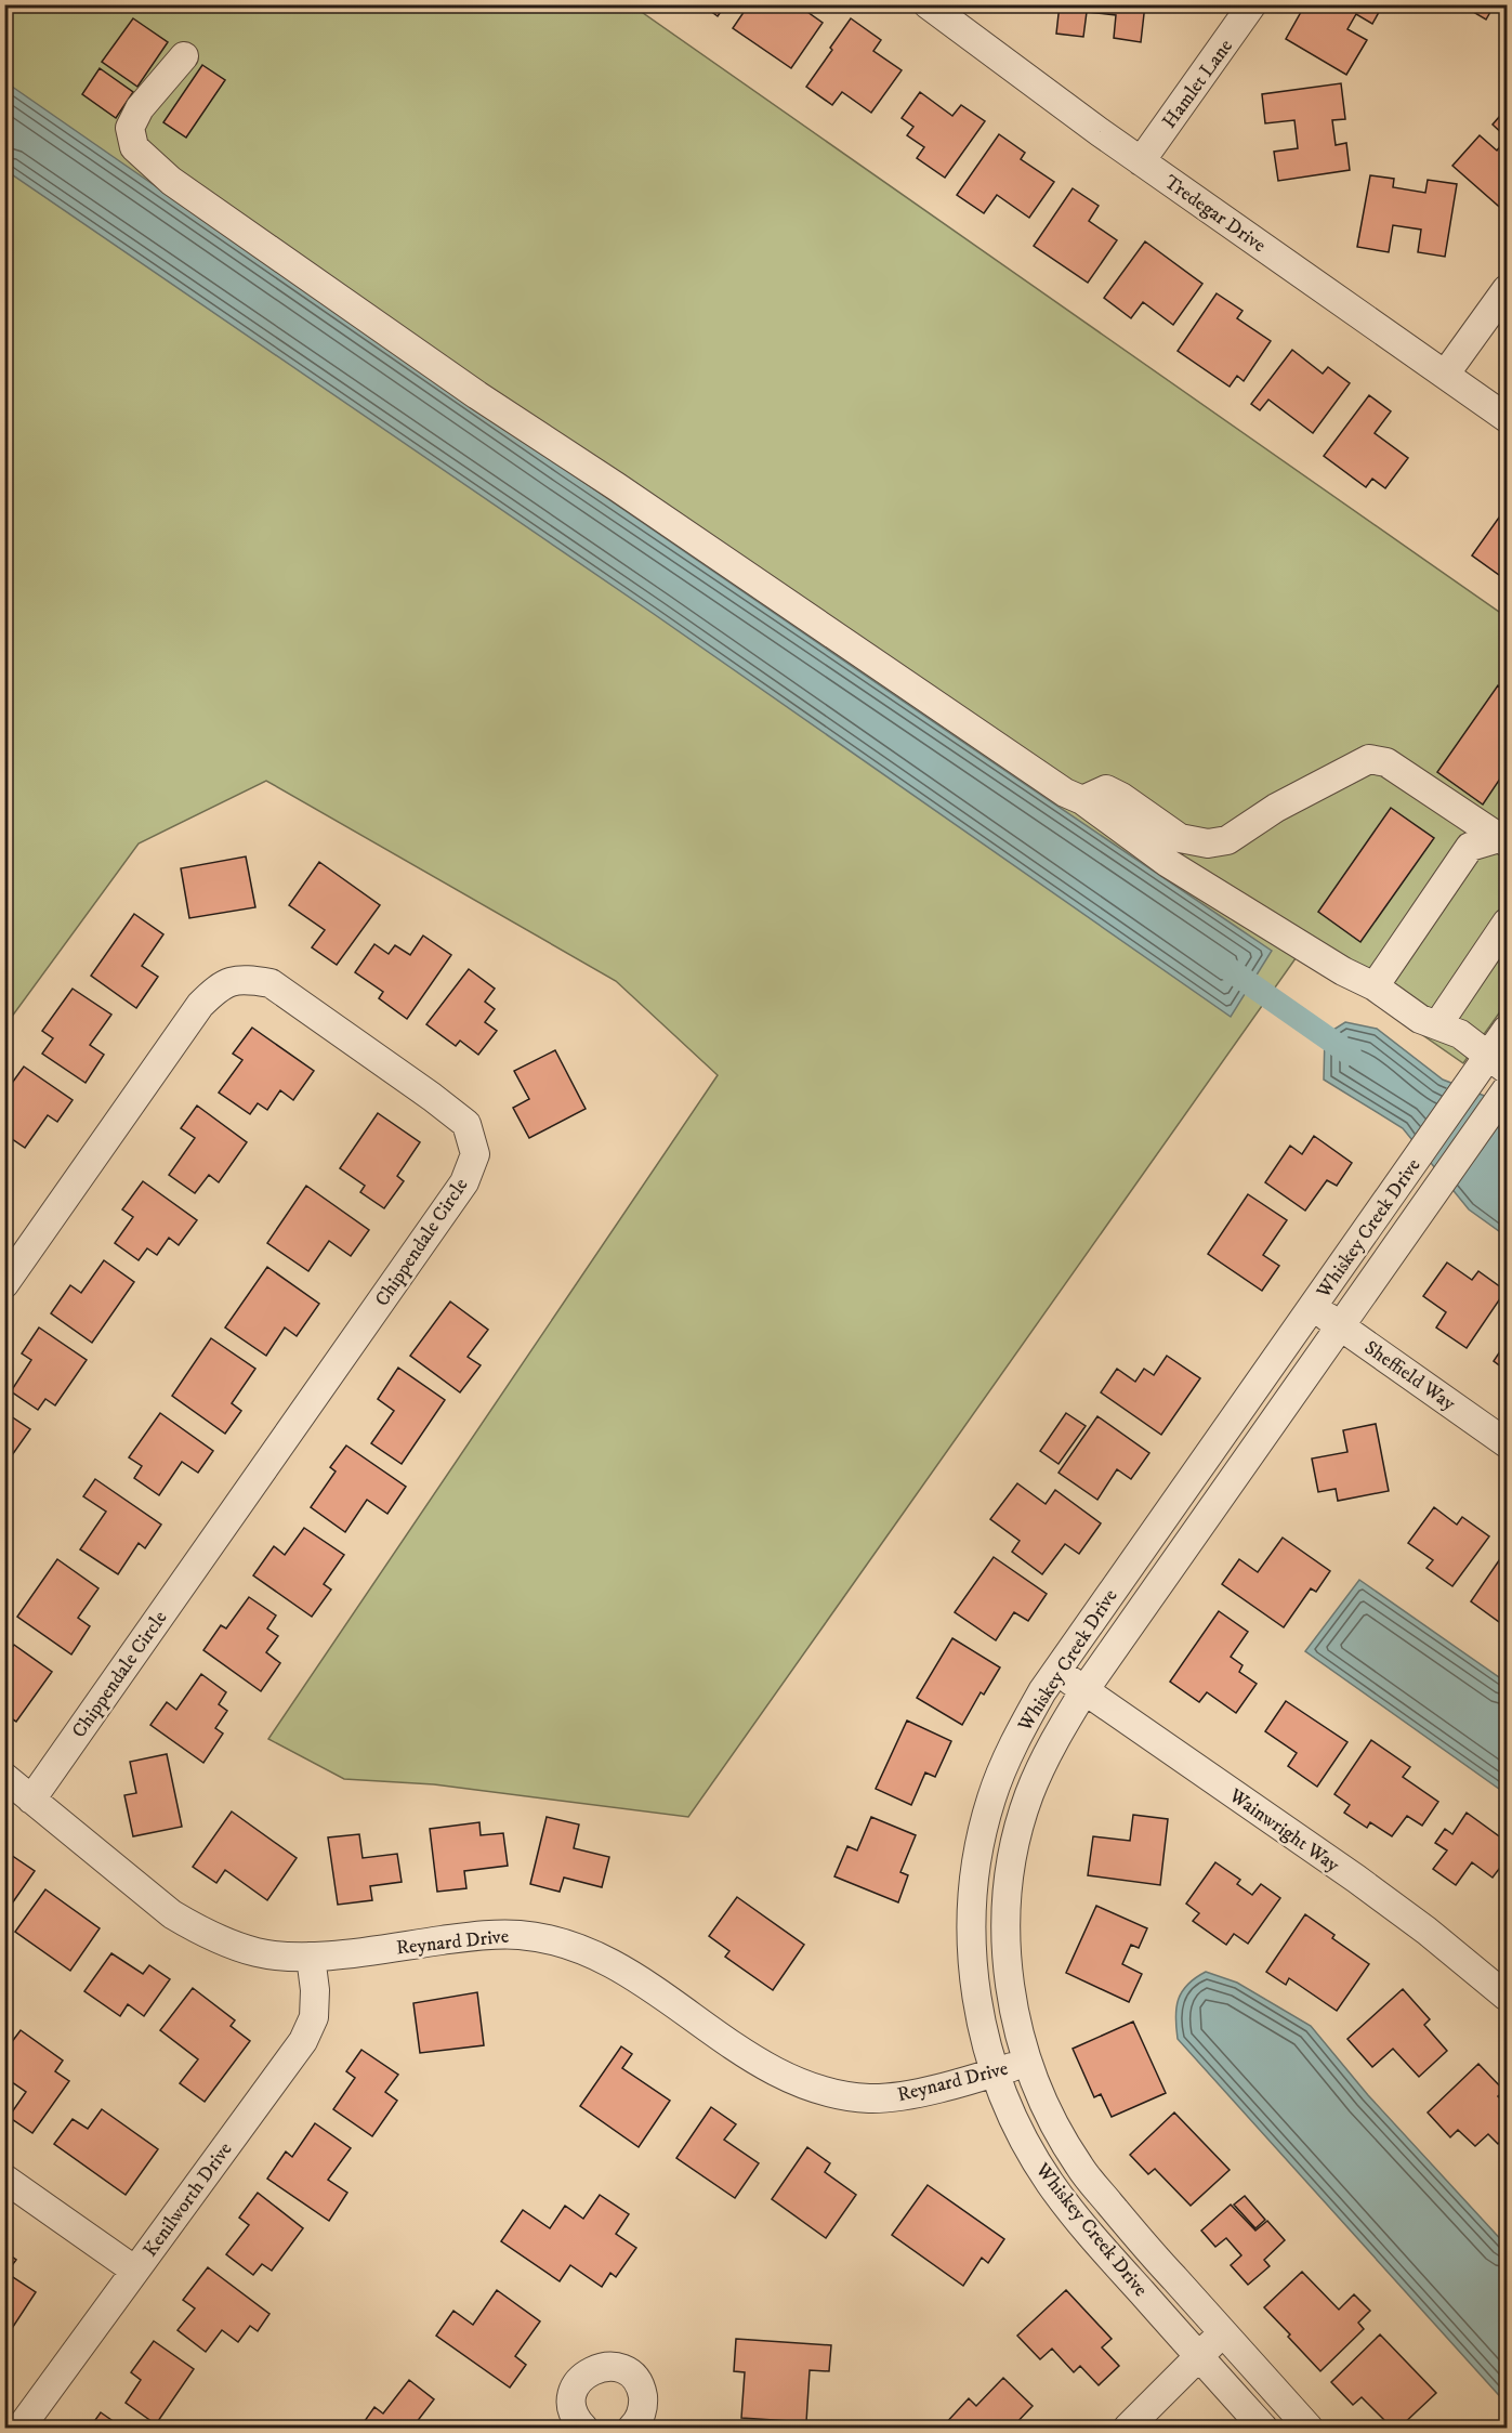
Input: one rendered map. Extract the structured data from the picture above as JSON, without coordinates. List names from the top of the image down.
{
  "streets": {
    "street": [
      "Hamlet Lane",
      "Tredegar Drive",
      "Whiskey Creek Drive",
      "Chippendale Circle",
      "Sheffield Way",
      "Wainwright Way",
      "Reynard Drive",
      "Kenilworth Drive"
    ]
  },
  "crossings": [
    ["Hamlet Lane", "Tredegar Drive"],
    ["Whiskey Creek Drive", "Sheffield Way"],
    ["Whiskey Creek Drive", "Wainwright Way"],
    ["Whiskey Creek Drive", "Reynard Drive"],
    ["Chippendale Circle", "Reynard Drive"],
    ["Reynard Drive", "Kenilworth Drive"]
  ]
}
